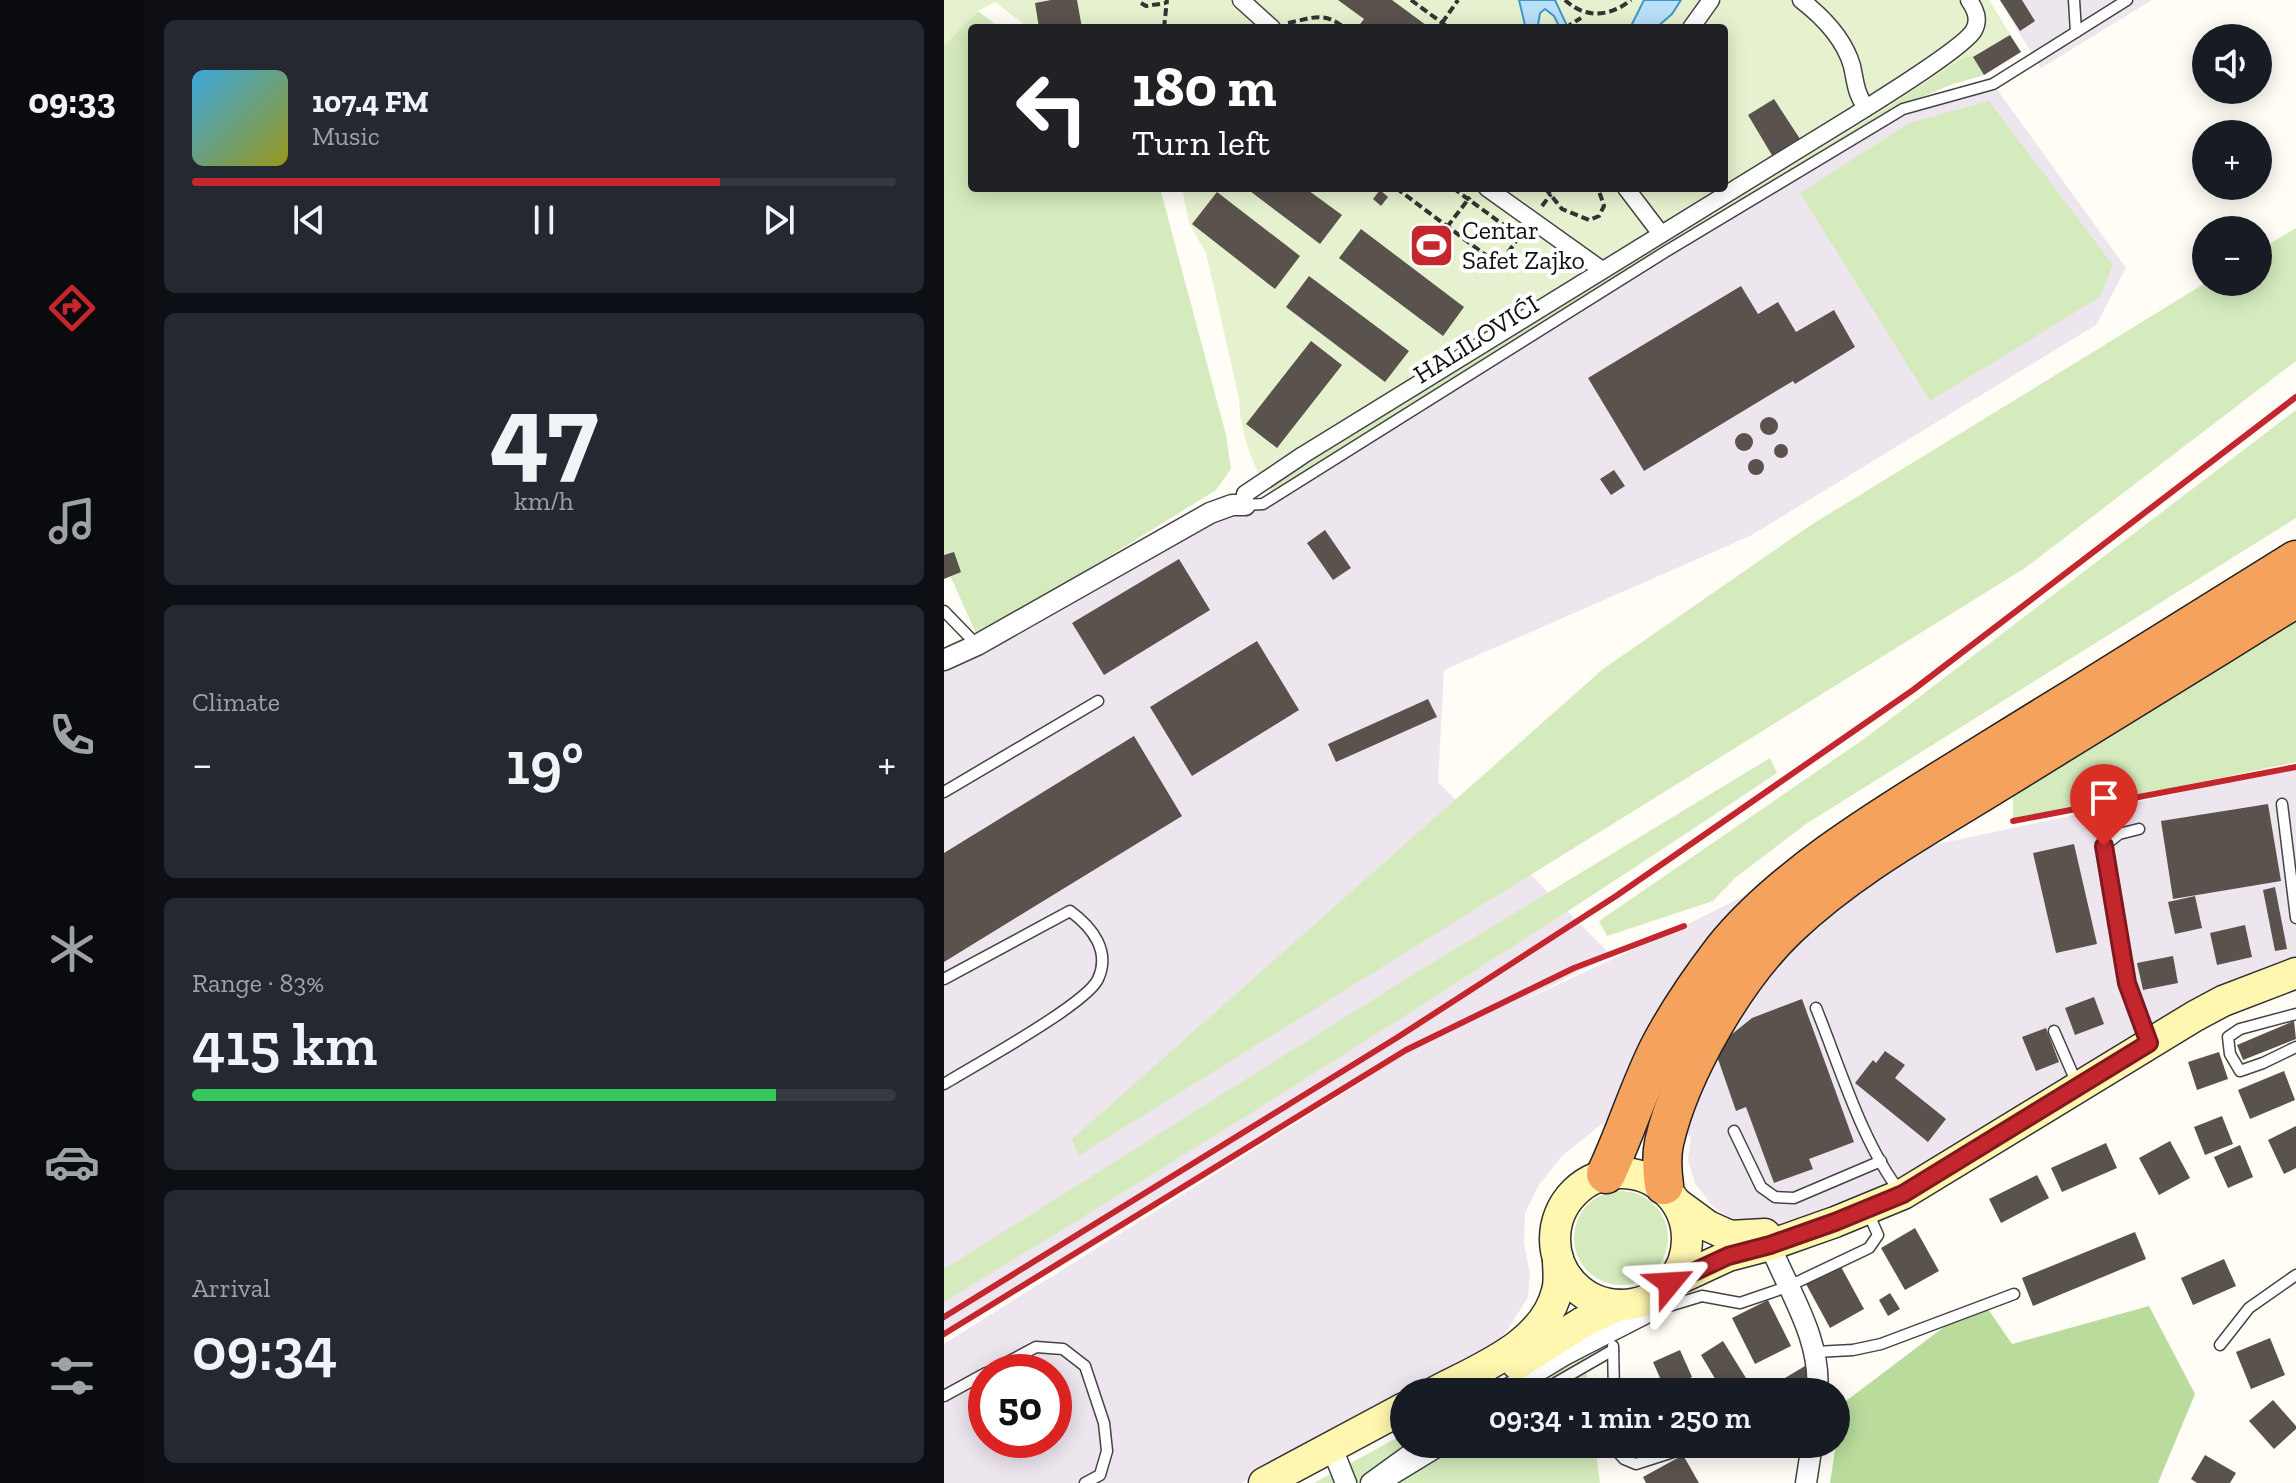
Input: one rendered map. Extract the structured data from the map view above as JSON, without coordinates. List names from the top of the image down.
{
  "streets": {
    "street": ["HALILOVIĆI"]
  },
  "places": {
    "sports": ["Centar Safet Zajko"]
  },
  "page": {
    "tabs": "09:33",
    "map_buttons": ["+", "−"],
    "turn": ["180 m", "Turn left"],
    "song": ["107.4 FM", "Music"],
    "tile": [
      ["47", "km/h"],
      "Climate",
      ["Range · 83%", "415 km"],
      ["Arrival", "09:34"]
    ],
    "heat": ["−", "19°", "+"],
    "limit": "50",
    "trip": "09:34 · 1 min · 250 m"
  }
}
